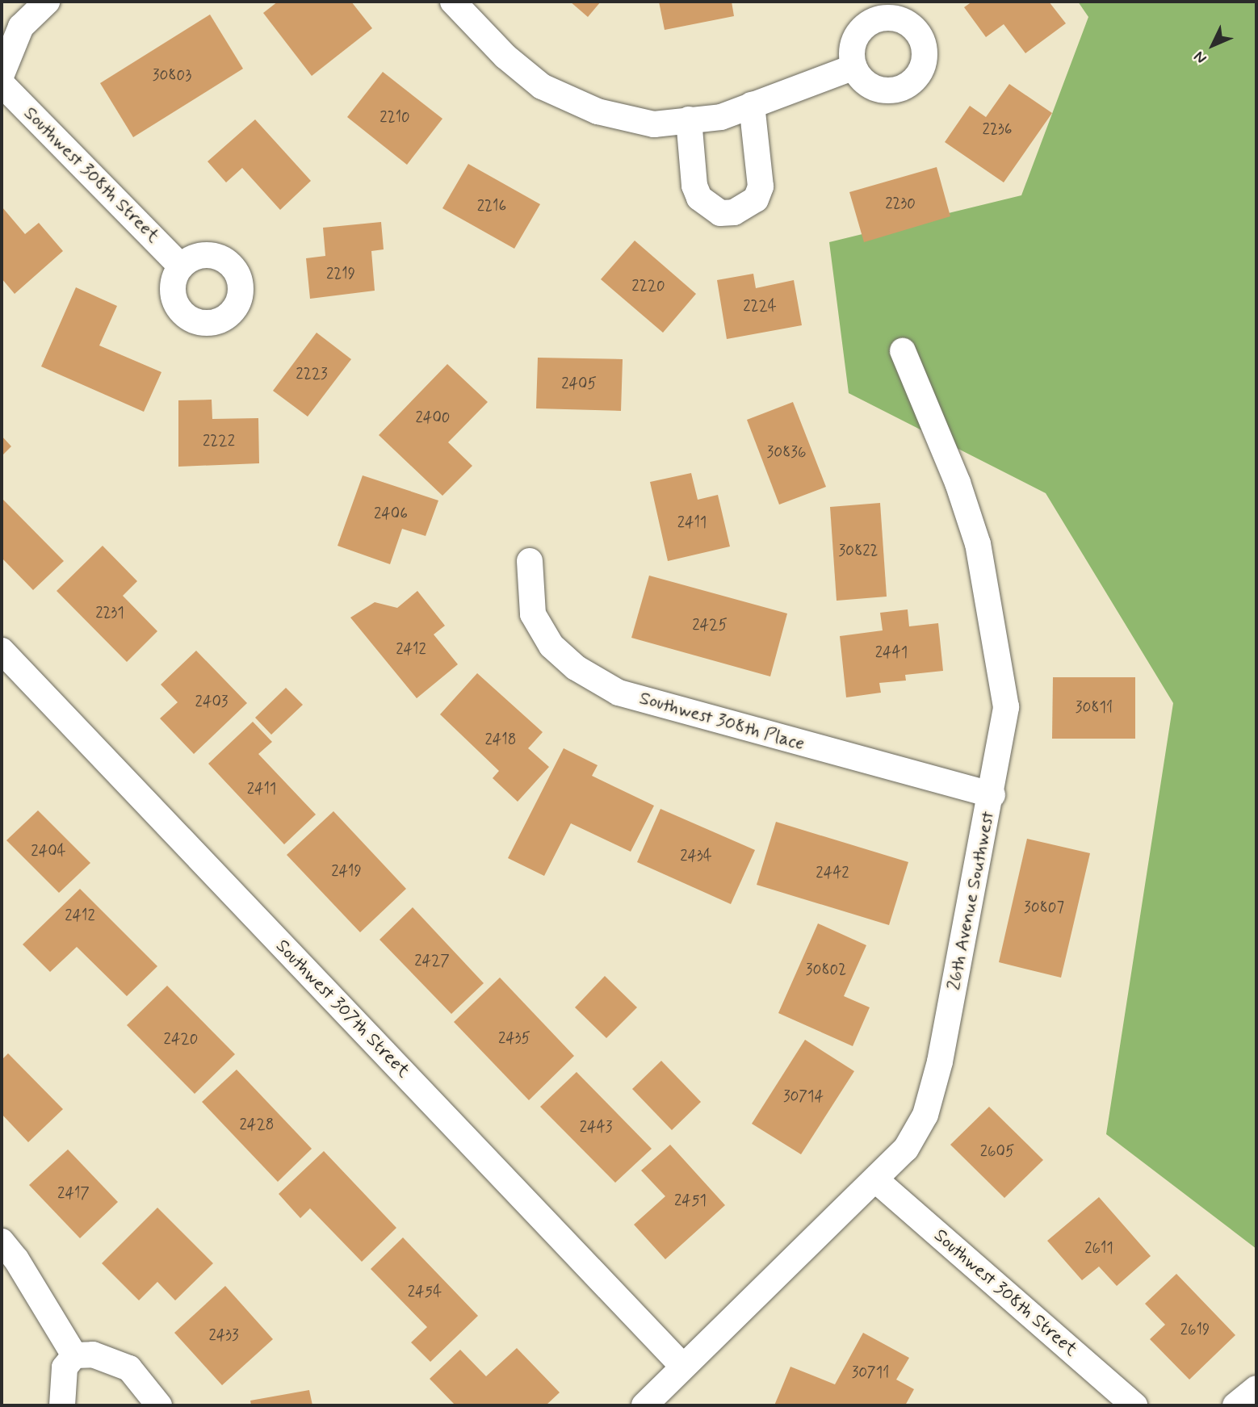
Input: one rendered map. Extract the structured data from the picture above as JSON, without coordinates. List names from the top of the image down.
{
  "streets": {
    "street": [
      "Southwest 308th Street",
      "Southwest 308th Place",
      "26th Avenue Southwest",
      "Southwest 307th Street"
    ]
  },
  "crossings": [
    ["Southwest 308th Street", "26th Avenue Southwest"],
    ["Southwest 308th Place", "26th Avenue Southwest"],
    ["26th Avenue Southwest", "Southwest 307th Street"]
  ],
  "house_numbers": [
    "30803",
    "2210",
    "2236",
    "2230",
    "2216",
    "2219",
    "2220",
    "2224",
    "2223",
    "2405",
    "2400",
    "2222",
    "30836",
    "2406",
    "2411",
    "30822",
    "2231",
    "2425",
    "2412",
    "2441",
    "2403",
    "30811",
    "2418",
    "2411",
    "2404",
    "2434",
    "2419",
    "2442",
    "30807",
    "2412",
    "2427",
    "30802",
    "2435",
    "2420",
    "30714",
    "2428",
    "2443",
    "2605",
    "2417",
    "2451",
    "2611",
    "2454",
    "2619",
    "2433",
    "30711"
  ],
  "north": "bottom left"
}
